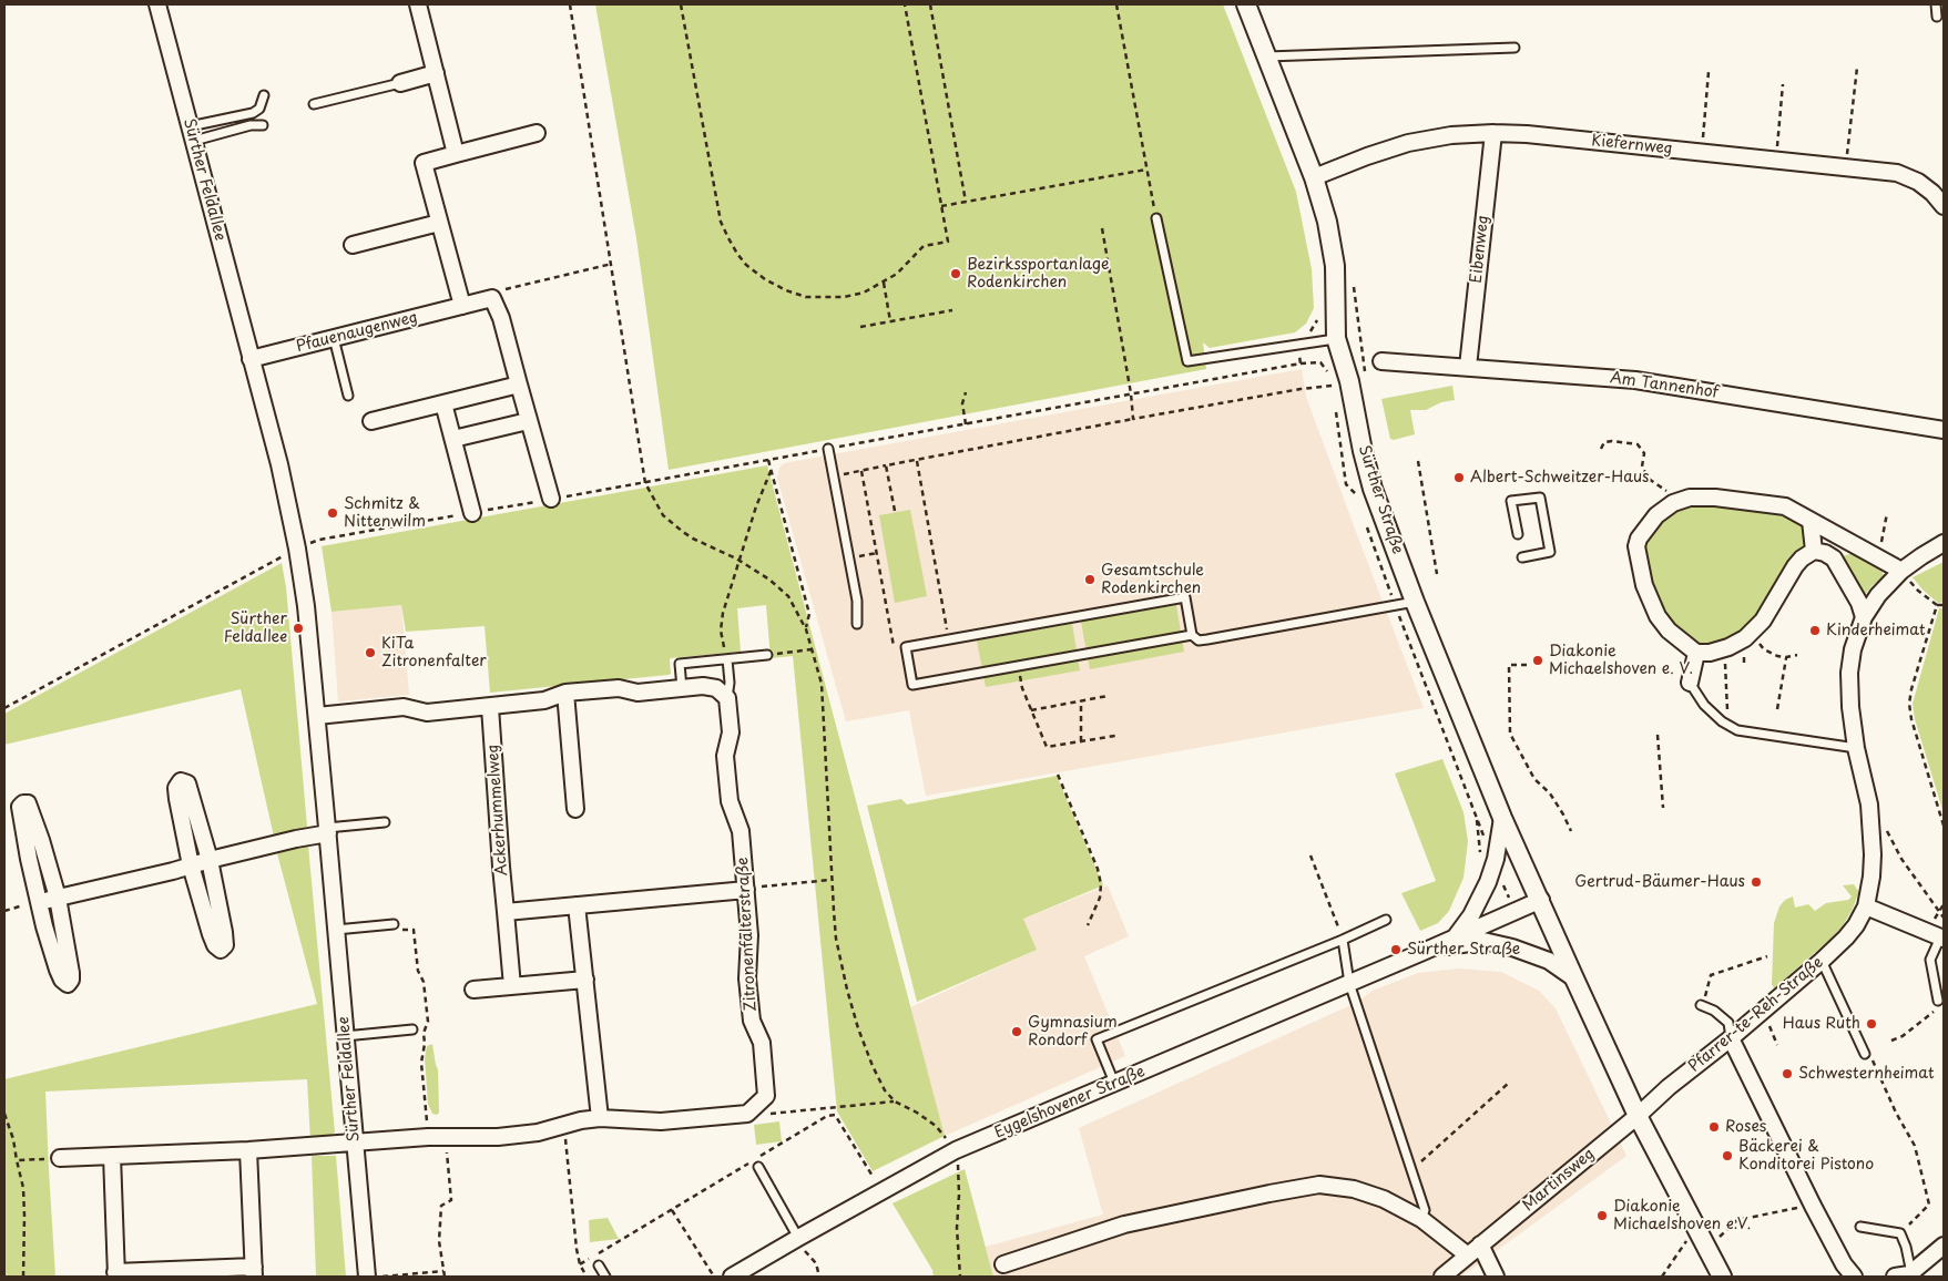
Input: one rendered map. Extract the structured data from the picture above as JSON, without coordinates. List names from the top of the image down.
{
  "streets": {
    "street": [
      "Kiefernweg",
      "Sürther Feldallee",
      "Eibenweg",
      "Pfauenaugenweg",
      "Am Tannenhof",
      "Sürther Straße",
      "Ackerhummelweg",
      "Zitronenfalterstraße",
      "Pfarrer-te-Reh-Straße",
      "Eygelshovener Straße",
      "Martinsweg"
    ]
  },
  "crossings": [
    ["Kiefernweg", "Eibenweg"],
    ["Kiefernweg", "Sürther Straße"],
    ["Sürther Feldallee", "Pfauenaugenweg"],
    ["Eibenweg", "Am Tannenhof"],
    ["Sürther Straße", "Pfarrer-te-Reh-Straße"],
    ["Sürther Straße", "Eygelshovener Straße"],
    ["Sürther Straße", "Martinsweg"],
    ["Pfarrer-te-Reh-Straße", "Martinsweg"]
  ],
  "places": [
    "Bezirkssportanlage Rodenkirchen",
    "Albert-Schweitzer-Haus",
    "Schmitz & Nittenwilm",
    "Gesamtschule Rodenkirchen",
    "Sürther Feldallee",
    "Kinderheimat",
    "KiTa Zitronenfalter",
    "Diakonie Michaelshoven e. V.",
    "Gertrud-Bäumer-Haus",
    "Sürther Straße",
    "Haus Ruth",
    "Gymnasium Rondorf",
    "Schwesternheimat",
    "Roses",
    "Bäckerei & Konditorei Pistono",
    "Diakonie Michaelshoven e.V."
  ]
}
